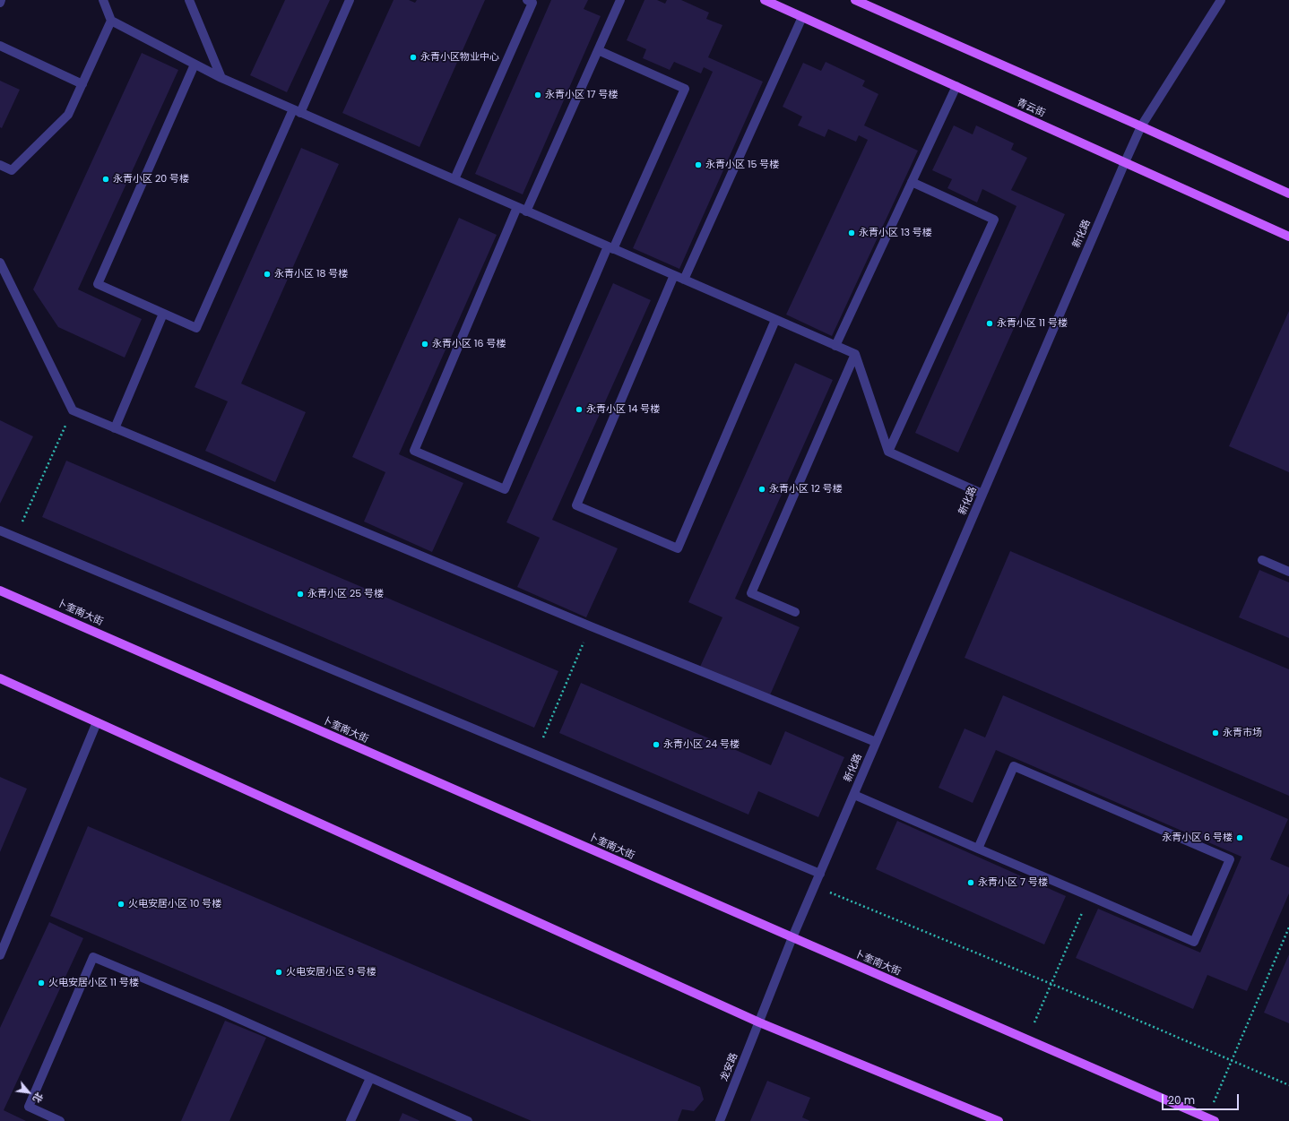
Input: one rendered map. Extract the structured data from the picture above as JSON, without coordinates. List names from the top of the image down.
{
  "streets": {
    "main road": ["青云街", "卜奎南大街"],
    "street": ["新化路", "龙安路"]
  },
  "crossings": [
    ["青云街", "新化路"],
    ["新化路", "卜奎南大街"],
    ["新化路", "龙安路"]
  ],
  "places": [
    "永青小区物业中心",
    "永青小区 17 号楼",
    "永青小区 15 号楼",
    "永青小区 20 号楼",
    "永青小区 13 号楼",
    "永青小区 18 号楼",
    "永青小区 11 号楼",
    "永青小区 16 号楼",
    "永青小区 14 号楼",
    "永青小区 12 号楼",
    "永青小区 25 号楼",
    "永青市场",
    "永青小区 24 号楼",
    "永青小区 6 号楼",
    "永青小区 7 号楼",
    "火电安居小区 10 号楼",
    "火电安居小区 9 号楼",
    "火电安居小区 11 号楼"
  ],
  "scale_bar": "20 m",
  "north": "bottom right"
}
